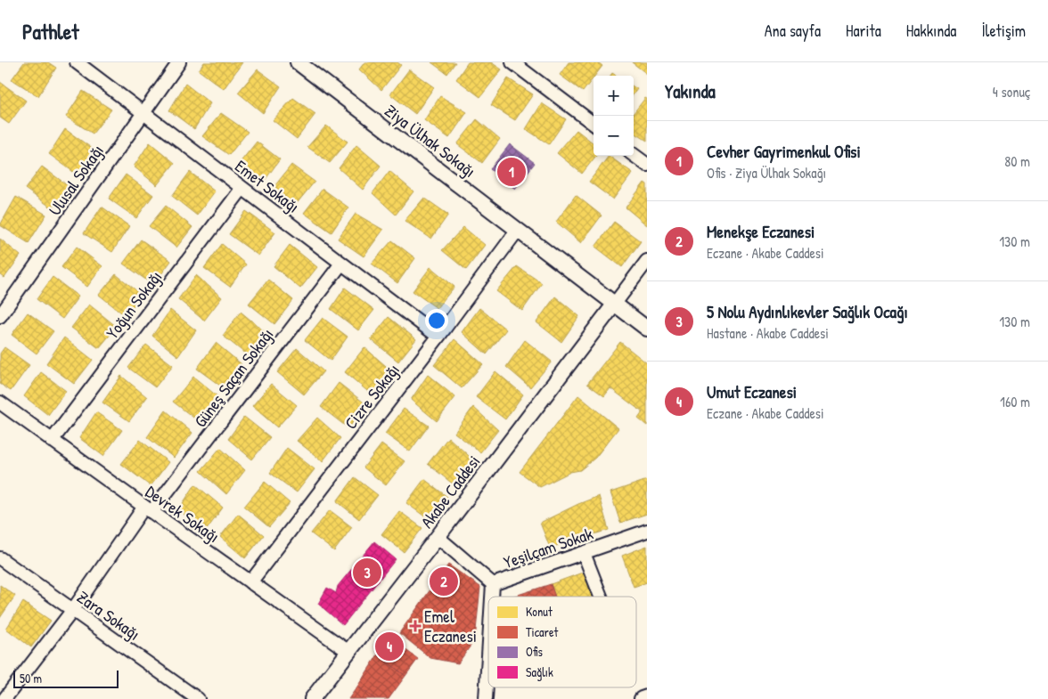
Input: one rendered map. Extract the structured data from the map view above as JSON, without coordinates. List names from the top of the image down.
{
  "streets": {
    "street": [
      "Ziya Ülhak Sokağı",
      "Ulusal Sokağı",
      "Emet Sokağı",
      "Yoğun Sokağı",
      "Güneş Saçan Sokağı",
      "Cizre Sokağı",
      "Akabe Caddesi",
      "Devrek Sokağı",
      "Yeşilçam Sokak",
      "Zara Sokağı"
    ]
  },
  "crossings": [
    ["Ziya Ülhak Sokağı", "Cizre Sokağı"],
    ["Ziya Ülhak Sokağı", "Akabe Caddesi"],
    ["Ulusal Sokağı", "Emet Sokağı"],
    ["Emet Sokağı", "Yoğun Sokağı"],
    ["Emet Sokağı", "Güneş Saçan Sokağı"],
    ["Emet Sokağı", "Cizre Sokağı"],
    ["Yoğun Sokağı", "Devrek Sokağı"],
    ["Güneş Saçan Sokağı", "Devrek Sokağı"],
    ["Güneş Saçan Sokağı", "Zara Sokağı"],
    ["Cizre Sokağı", "Devrek Sokağı"],
    ["Akabe Caddesi", "Devrek Sokağı"]
  ],
  "places": {
    "health": ["Emel Eczanesi"]
  },
  "legend": [
    "Konut",
    "Ticaret",
    "Ofis",
    "Sağlık"
  ],
  "scale_bar": "50 m",
  "page": {
    "header": "Pathlet",
    "nav": [
      "Ana sayfa",
      "Harita",
      "Hakkında",
      "İletişim"
    ],
    "heading": ["Yakında", "4 sonuç"],
    "map_buttons": ["+", "−"],
    "list": [
      {
        "mark": "1",
        "name": "Cevher Gayrimenkul Ofisi",
        "note": "Ofis · Ziya Ülhak Sokağı",
        "value": "80 m"
      },
      {
        "mark": "2",
        "name": "Menekşe Eczanesi",
        "note": "Eczane · Akabe Caddesi",
        "value": "130 m"
      },
      {
        "mark": "3",
        "name": "5 Nolu Aydınlıkevler Sağlık Ocağı",
        "note": "Hastane · Akabe Caddesi",
        "value": "130 m"
      },
      {
        "mark": "4",
        "name": "Umut Eczanesi",
        "note": "Eczane · Akabe Caddesi",
        "value": "160 m"
      }
    ],
    "pins": [
      "1",
      "3",
      "2",
      "4"
    ],
    "scale": "50 m"
  }
}
